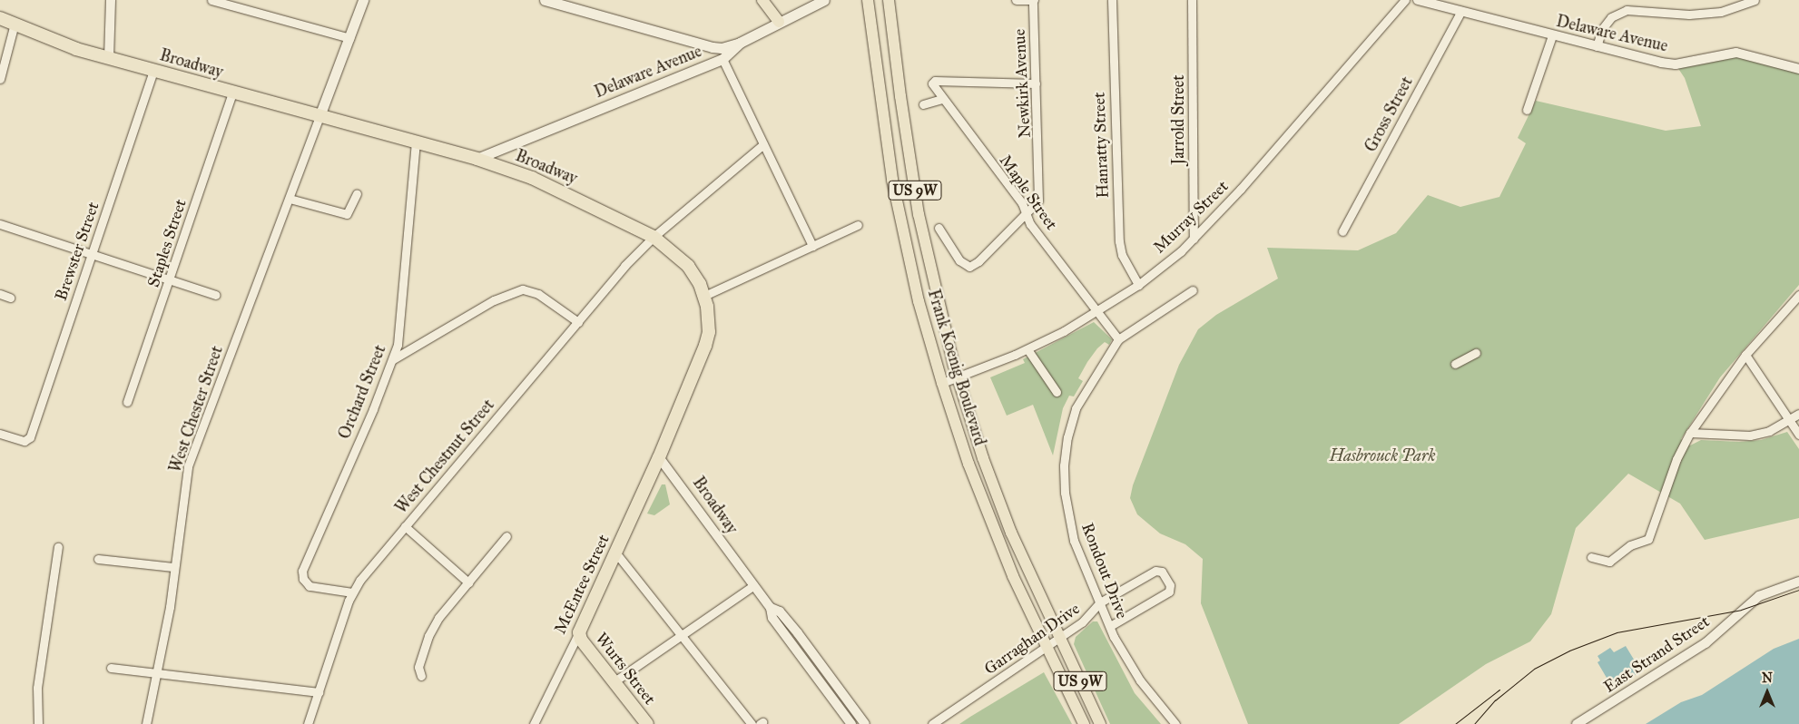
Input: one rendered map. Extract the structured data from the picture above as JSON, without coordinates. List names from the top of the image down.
{
  "streets": {
    "highway": ["Broadway", "McEntee Street", "Wurts Street"],
    "main road": ["Delaware Avenue", "US 9W", "Frank Koenig Boulevard"],
    "street": [
      "Newkirk Avenue",
      "Gross Street",
      "Jarrold Street",
      "Hanratty Street",
      "Maple Street",
      "Murray Street",
      "Staples Street",
      "Brewster Street",
      "Orchard Street",
      "West Chester Street",
      "West Chestnut Street",
      "Rondout Drive",
      "Garraghan Drive",
      "East Strand Street"
    ]
  },
  "crossings": [
    ["Delaware Avenue", "Broadway"],
    ["Delaware Avenue", "Gross Street"],
    ["Broadway", "Staples Street"],
    ["Broadway", "Brewster Street"],
    ["Broadway", "Orchard Street"],
    ["Broadway", "West Chester Street"],
    ["Broadway", "West Chestnut Street"],
    ["Broadway", "McEntee Street"],
    ["Newkirk Avenue", "Maple Street"],
    ["Jarrold Street", "Murray Street"],
    ["Hanratty Street", "Murray Street"],
    ["Maple Street", "Murray Street"],
    ["Murray Street", "Frank Koenig Boulevard"],
    ["Frank Koenig Boulevard", "Garraghan Drive"],
    ["Orchard Street", "West Chestnut Street"],
    ["Rondout Drive", "Garraghan Drive"],
    ["McEntee Street", "Wurts Street"]
  ],
  "parks": ["Hasbrouck Park"],
  "north": "top"
}
